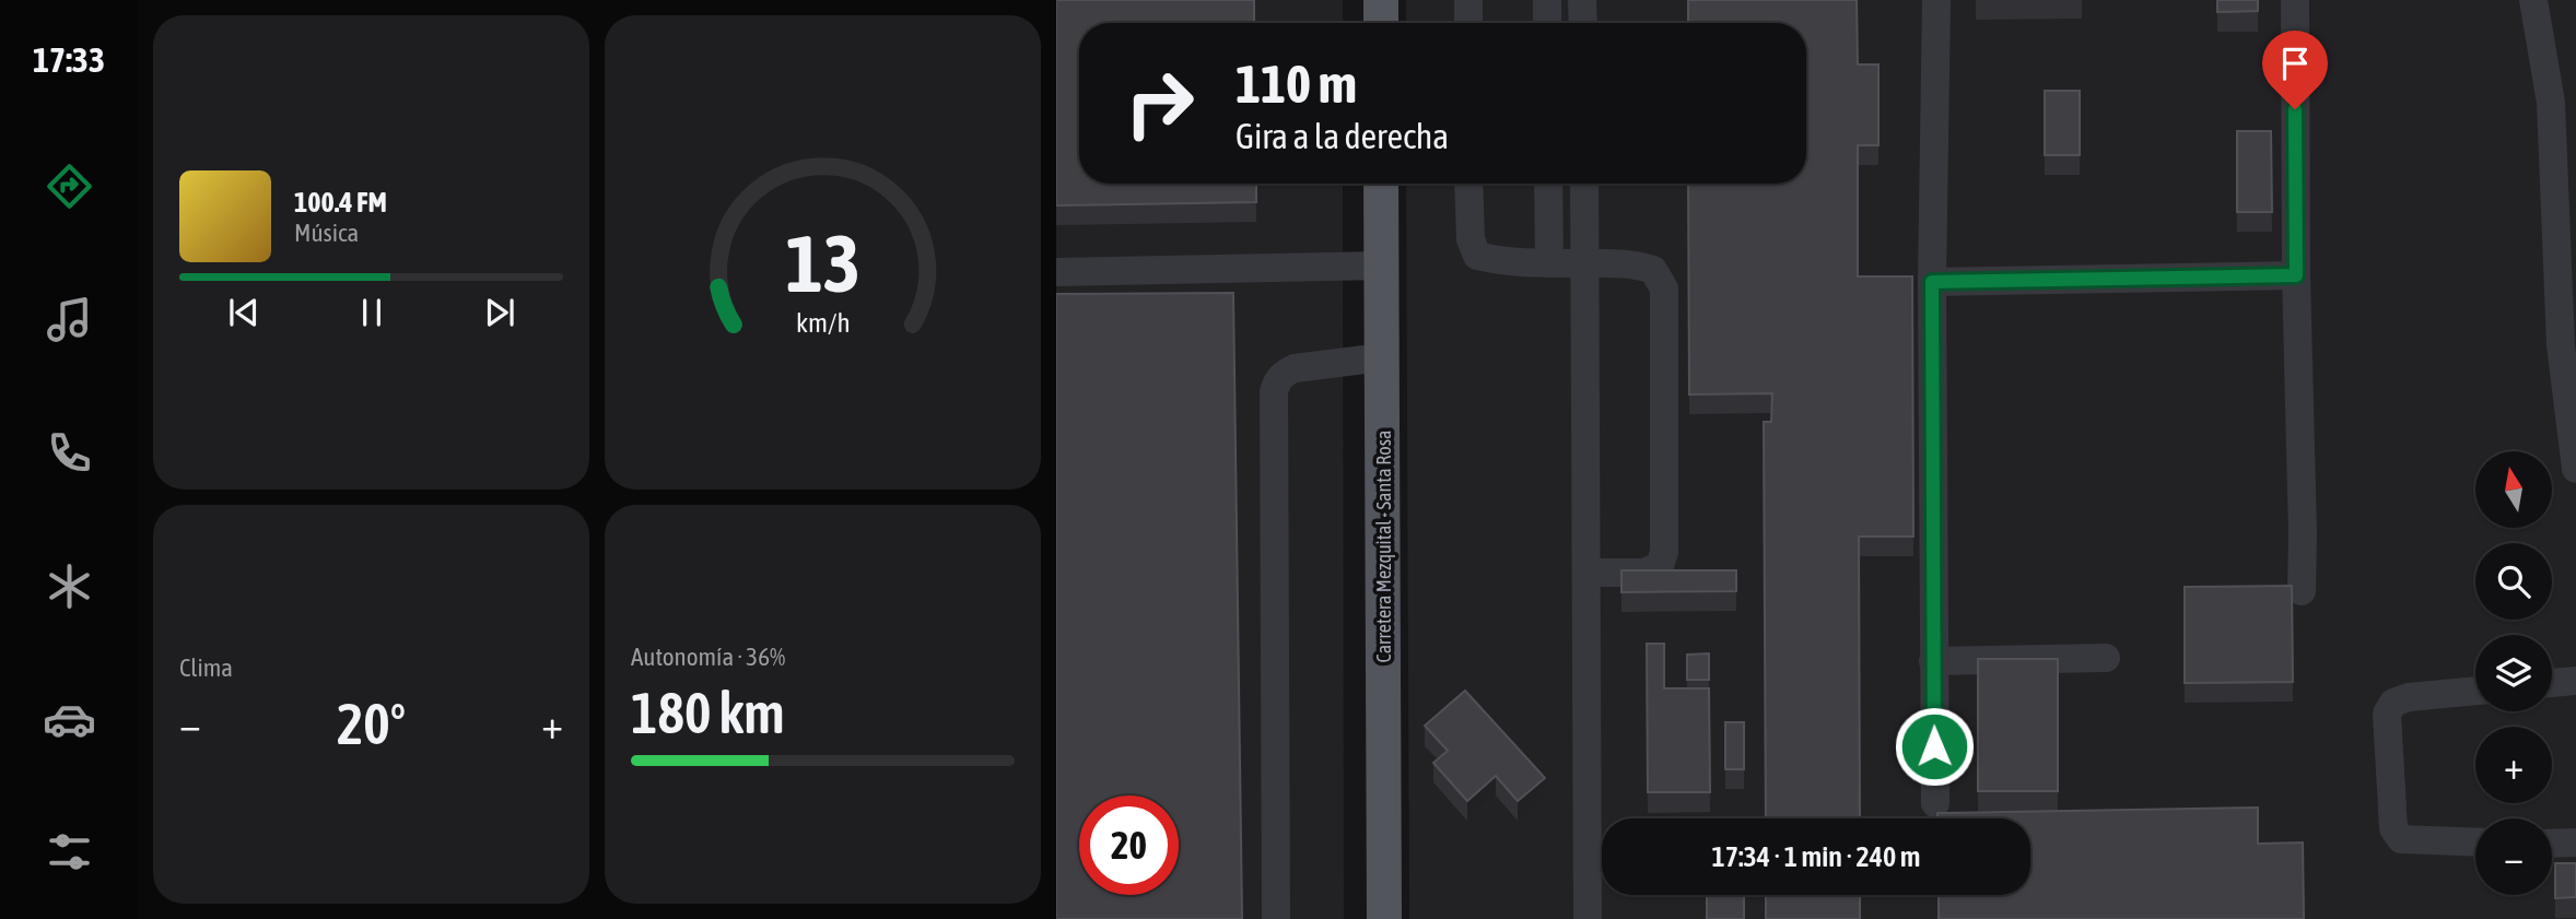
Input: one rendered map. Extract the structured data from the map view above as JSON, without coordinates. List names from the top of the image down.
{
  "streets": {
    "main road": ["Carretera Mezquital - Santa Rosa"]
  },
  "north": "top",
  "page": {
    "tabs": "17:33",
    "turn": ["110 m", "Gira a la derecha"],
    "song": ["100.4 FM", "Música"],
    "map_buttons": ["+", "−"],
    "tile": [
      "Clima",
      ["Autonomía · 36%", "180 km"]
    ],
    "heat": ["−", "20°", "+"],
    "limit": "20",
    "trip": "17:34 · 1 min · 240 m",
    "gauge": ["13", "km/h"]
  }
}
